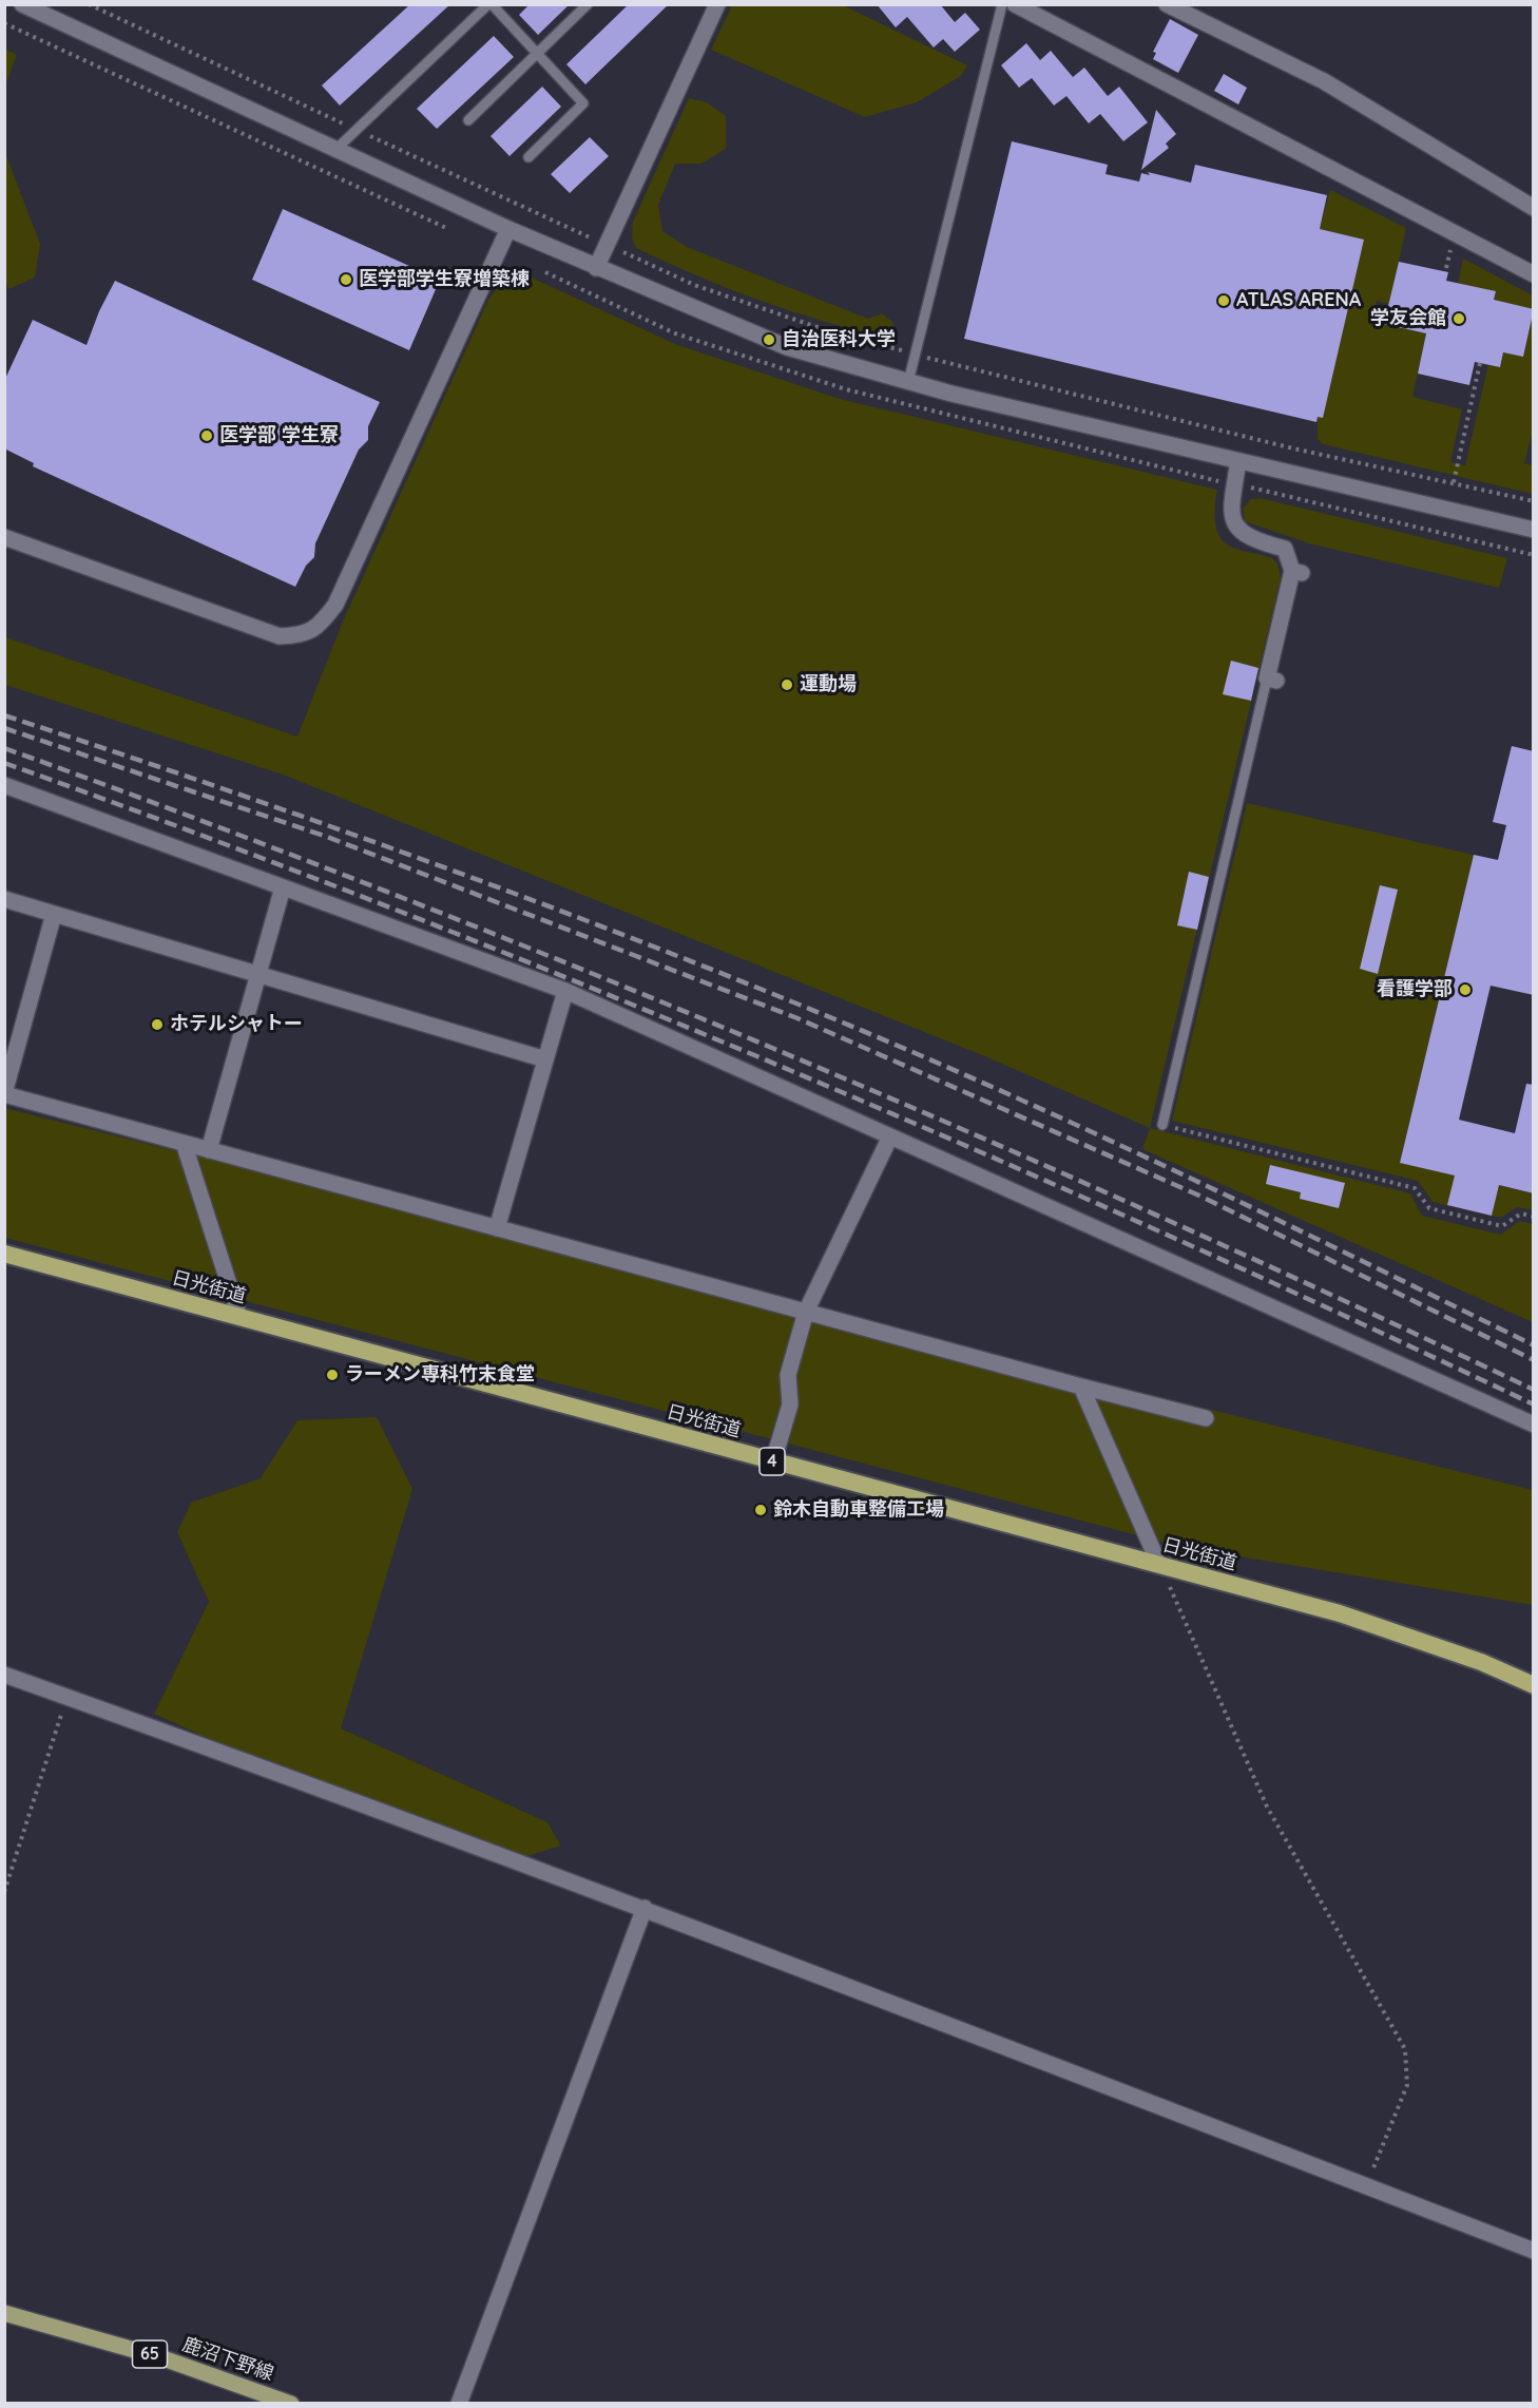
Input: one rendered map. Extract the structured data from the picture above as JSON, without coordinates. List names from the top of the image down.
{
  "streets": {
    "highway": ["日光街道", "4"],
    "main road": ["65", "鹿沼下野線"]
  },
  "places": [
    "医学部学生寮増築棟",
    "ATLAS ARENA",
    "学友会館",
    "自治医科大学",
    "医学部 学生寮",
    "運動場",
    "看護学部",
    "ホテルシャトー",
    "ラーメン専科竹末食堂",
    "鈴木自動車整備工場"
  ]
}
